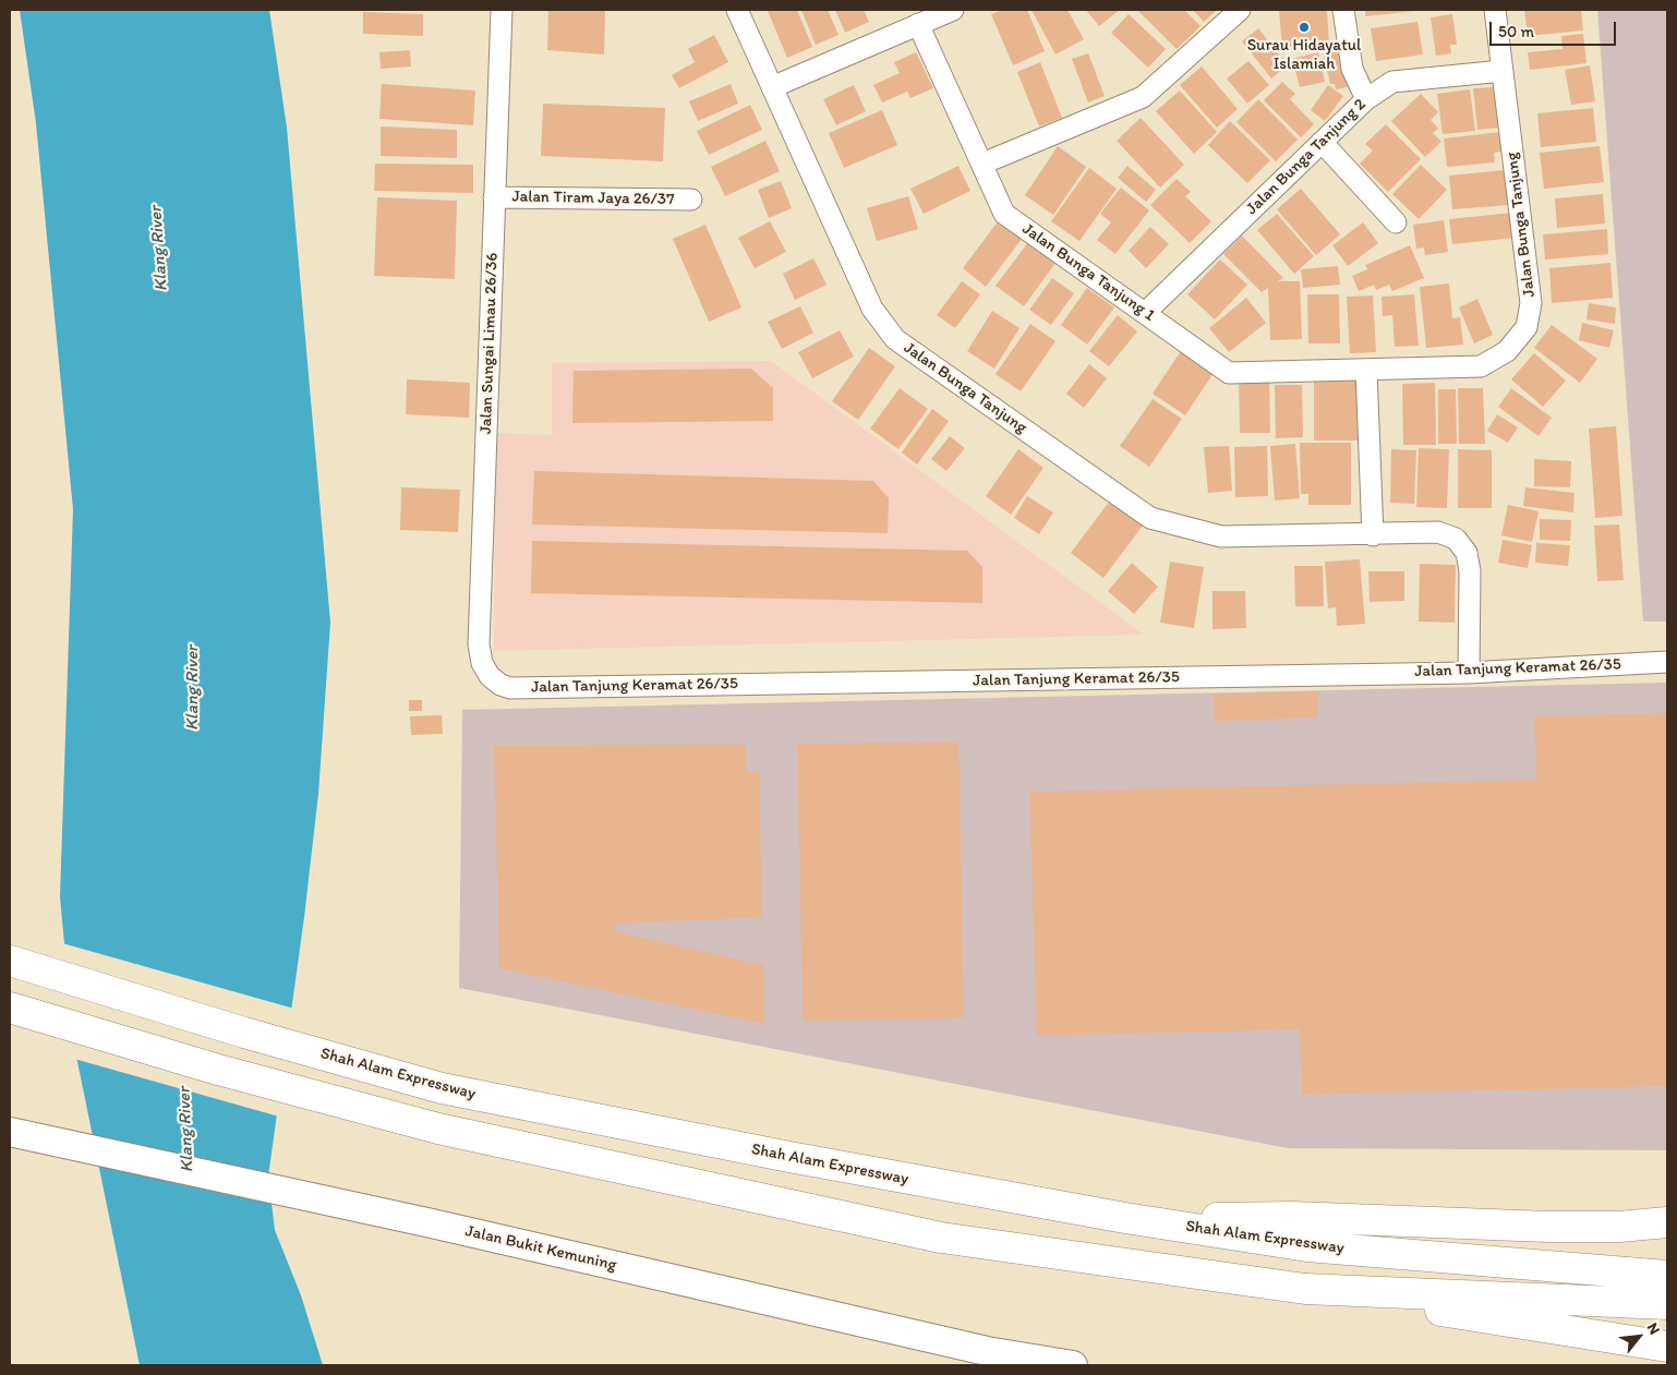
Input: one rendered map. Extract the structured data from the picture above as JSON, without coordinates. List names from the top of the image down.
{
  "streets": {
    "highway": ["Shah Alam Expressway"],
    "main road": ["Jalan Bukit Kemuning"],
    "street": [
      "Jalan Bunga Tanjung 2",
      "Jalan Tiram Jaya 26/37",
      "Jalan Bunga Tanjung",
      "Jalan Bunga Tanjung 1",
      "Jalan Sungai Limau 26/36",
      "Jalan Tanjung Keramat 26/35"
    ]
  },
  "crossings": [
    ["Jalan Bunga Tanjung 2", "Jalan Bunga Tanjung"],
    ["Jalan Bunga Tanjung 2", "Jalan Bunga Tanjung 1"],
    ["Jalan Tiram Jaya 26/37", "Jalan Sungai Limau 26/36"],
    ["Jalan Bunga Tanjung", "Jalan Bunga Tanjung 1"],
    ["Jalan Bunga Tanjung", "Jalan Tanjung Keramat 26/35"],
    ["Jalan Sungai Limau 26/36", "Jalan Tanjung Keramat 26/35"]
  ],
  "water": ["Klang River"],
  "places": ["Surau Hidayatul Islamiah"],
  "scale_bar": "50 m",
  "north": "top right"
}
